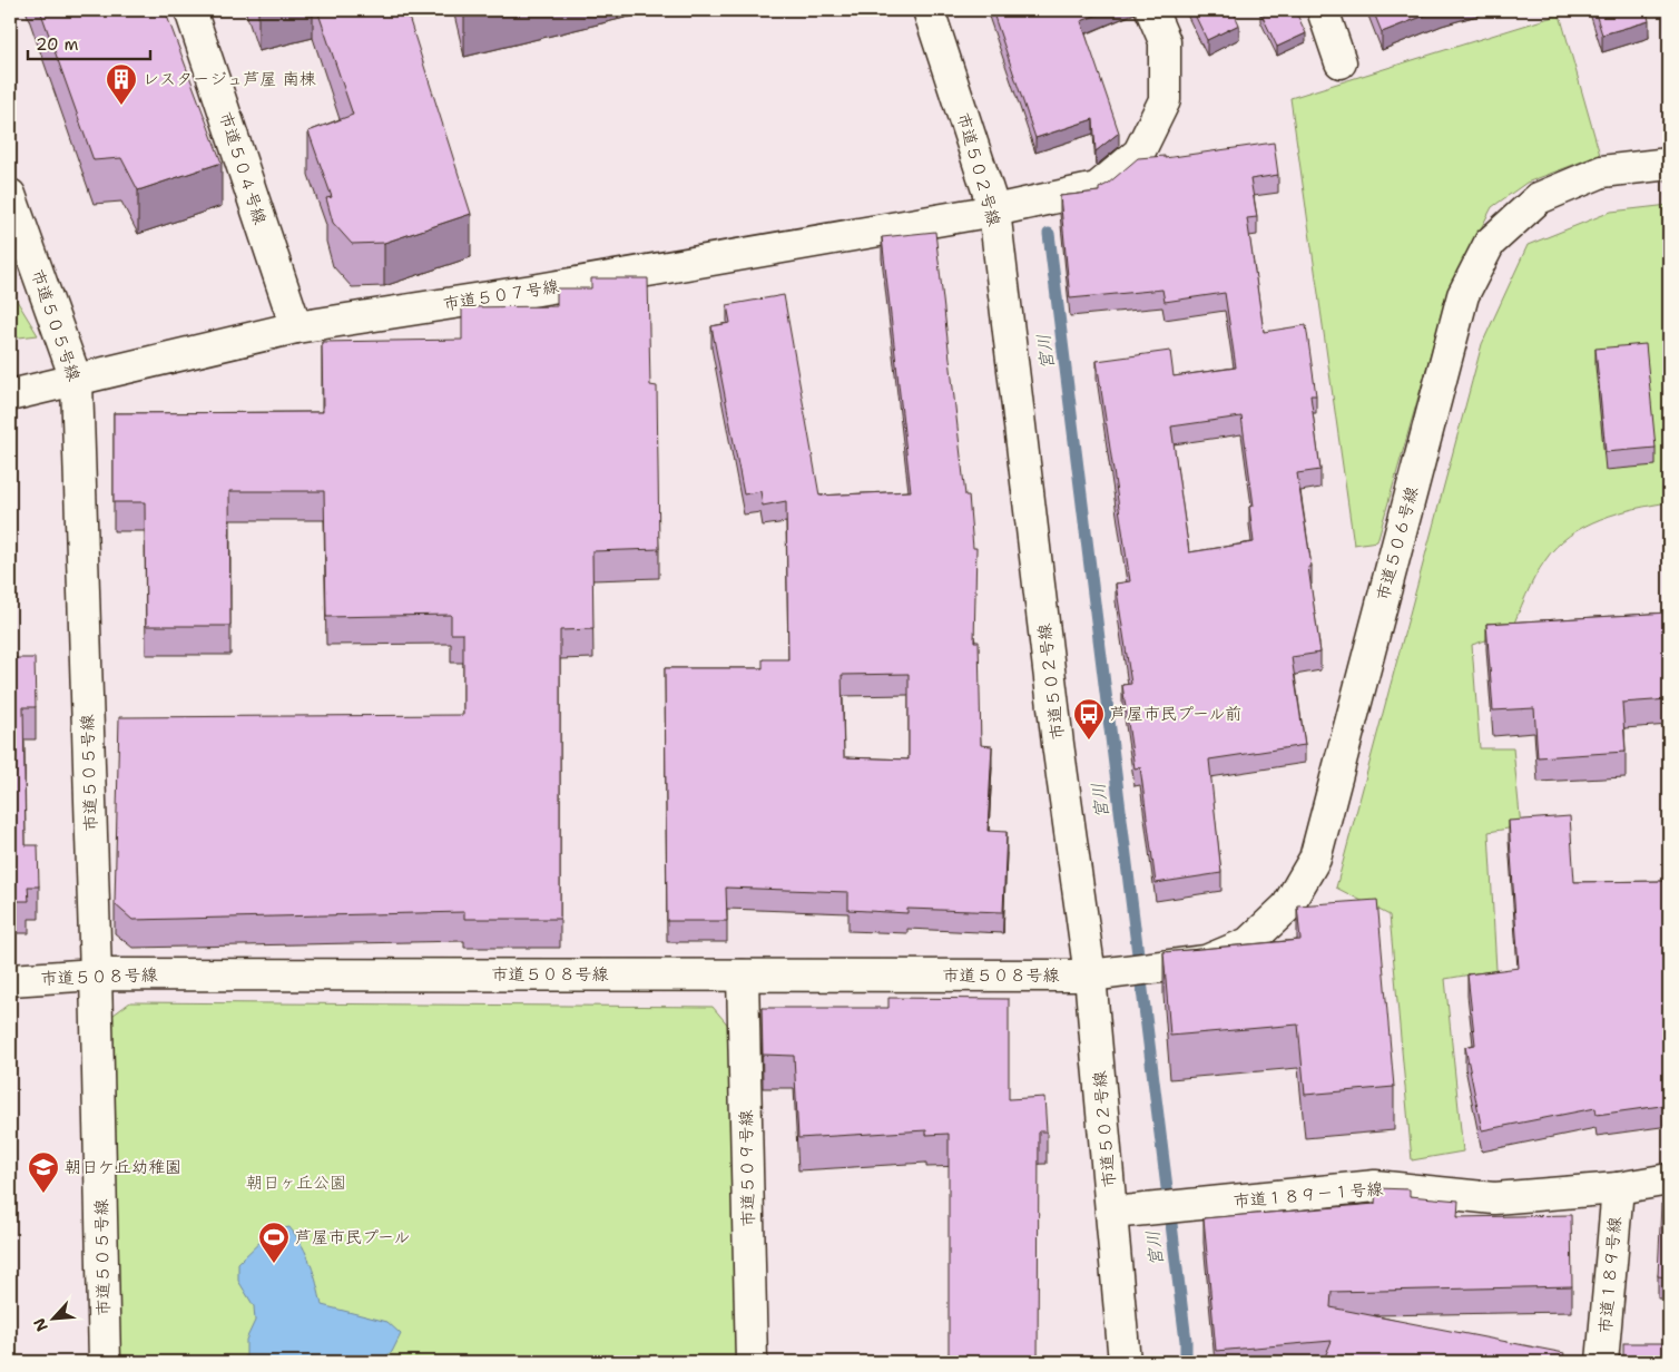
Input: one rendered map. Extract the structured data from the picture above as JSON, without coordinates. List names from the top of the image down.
{
  "streets": {
    "street": [
      "市道５０４号線",
      "市道５０２号線",
      "市道５０７号線",
      "市道５０５号線",
      "市道５０６号線",
      "市道５０８号線",
      "市道５０９号線",
      "市道１８９－１号線",
      "市道１８９号線"
    ]
  },
  "crossings": [
    ["市道５０４号線", "市道５０７号線"],
    ["市道５０２号線", "市道５０７号線"],
    ["市道５０２号線", "市道５０６号線"],
    ["市道５０２号線", "市道５０８号線"],
    ["市道５０２号線", "市道１８９－１号線"],
    ["市道５０７号線", "市道５０５号線"],
    ["市道５０５号線", "市道５０８号線"],
    ["市道５０６号線", "市道５０８号線"],
    ["市道５０８号線", "市道５０９号線"],
    ["市道１８９－１号線", "市道１８９号線"]
  ],
  "water": ["宮川"],
  "parks": ["朝日ヶ丘公園"],
  "places": {
    "building": ["レスタージュ芦屋 南棟"],
    "bus stop": ["芦屋市民プール前"],
    "school or university": ["朝日ケ丘幼稚園"],
    "sports": ["芦屋市民プール"]
  },
  "scale_bar": "20 m",
  "north": "bottom left"
}
